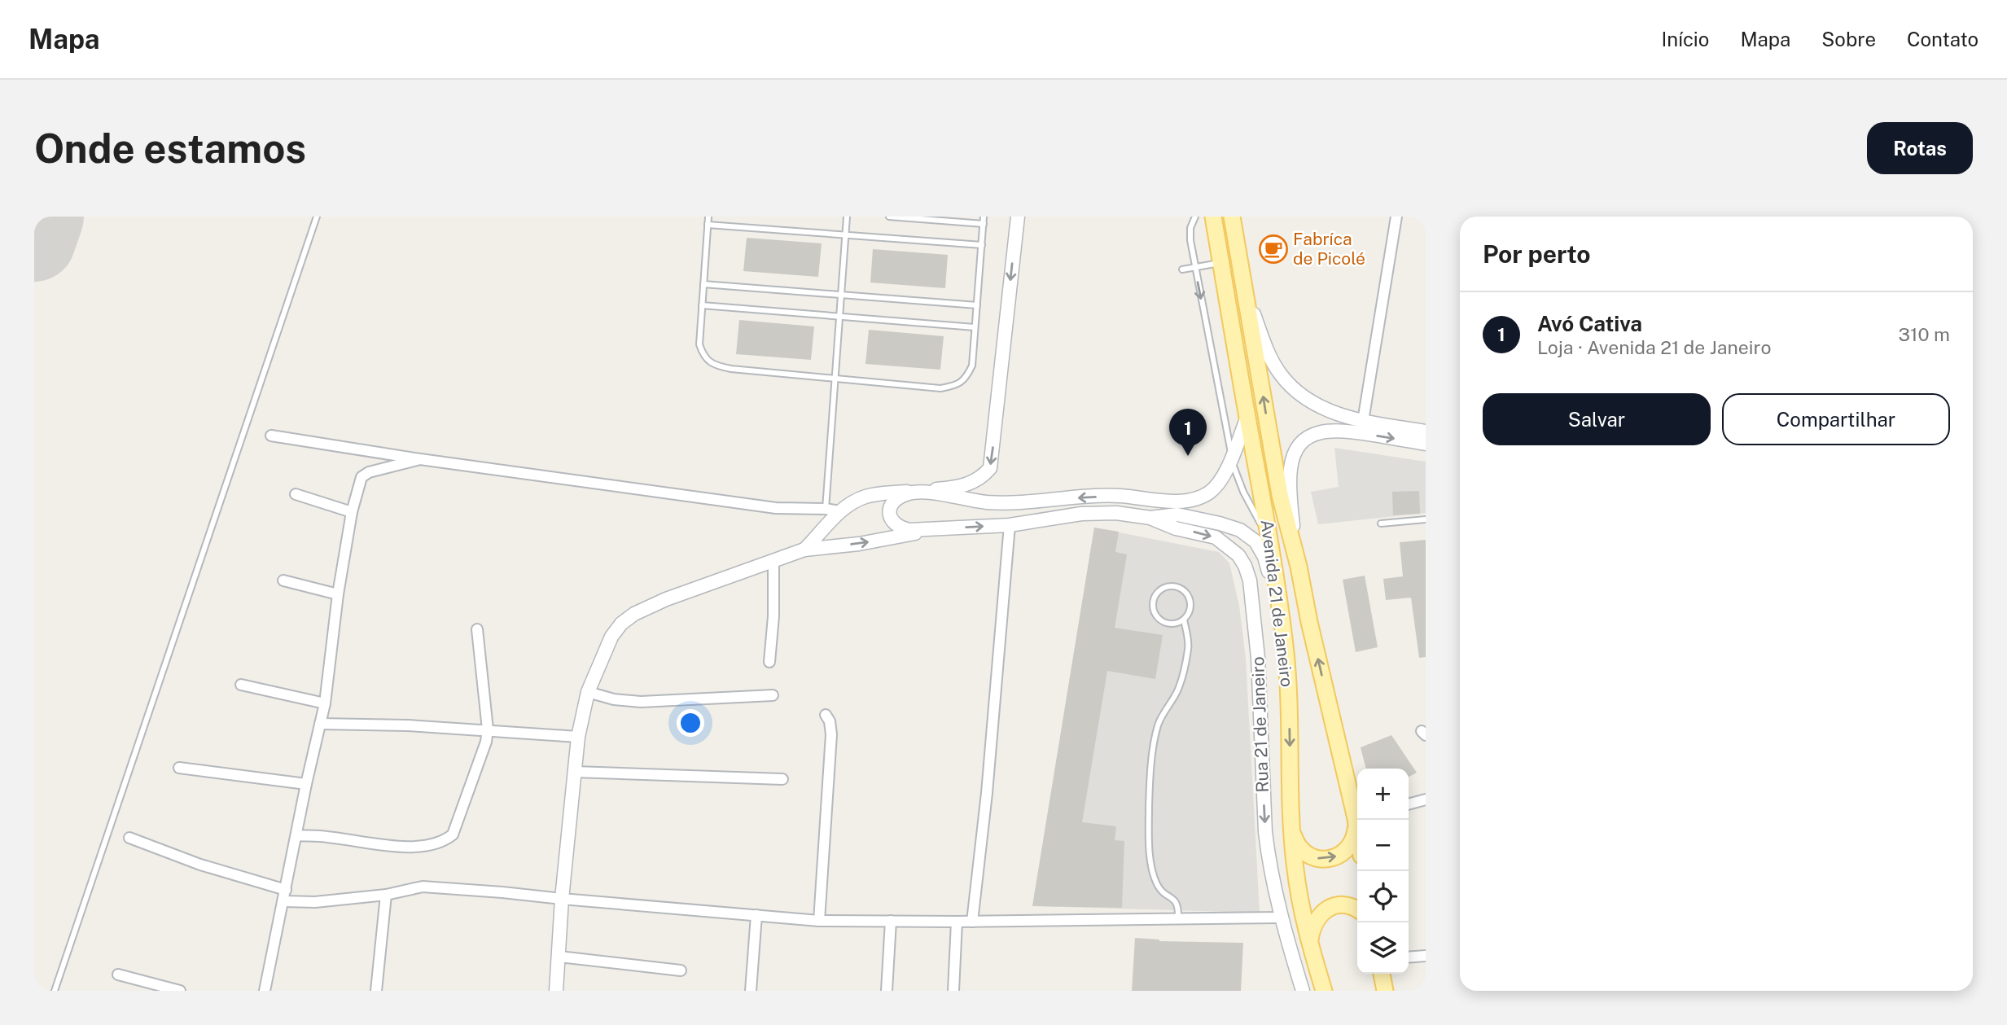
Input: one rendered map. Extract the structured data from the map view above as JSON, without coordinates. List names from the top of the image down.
{
  "streets": {
    "main road": ["Avenida 21 de Janeiro"],
    "street": ["Rua 21 de Janeiro"]
  },
  "one_way": ["Rua 21 de Janeiro"],
  "places": {
    "cafe": ["Fabríca de Picolé"]
  },
  "page": {
    "header": "Mapa",
    "nav": [
      "Início",
      "Mapa",
      "Sobre",
      "Contato"
    ],
    "buttons": [
      "Rotas",
      ["Salvar", "Compartilhar"]
    ],
    "title": "Onde estamos",
    "heading": "Por perto",
    "list": [
      {
        "mark": "1",
        "name": "Avó Cativa",
        "note": "Loja · Avenida 21 de Janeiro",
        "value": "310 m"
      }
    ],
    "pins": "1",
    "map_buttons": ["+", "−"]
  }
}
